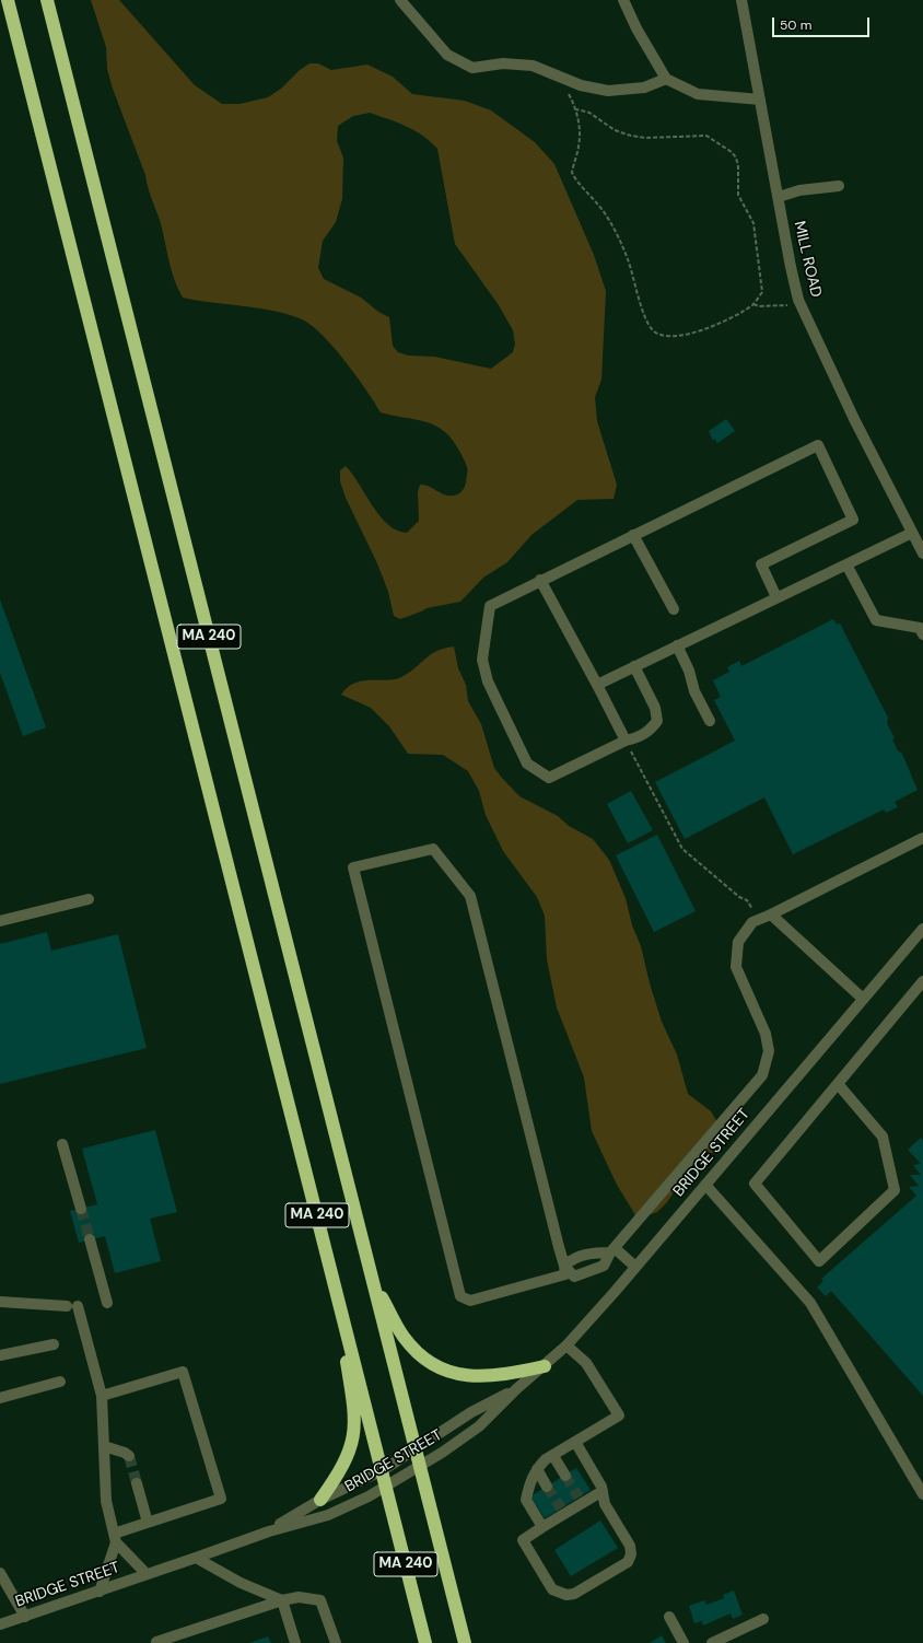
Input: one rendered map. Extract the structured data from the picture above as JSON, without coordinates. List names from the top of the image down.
{
  "streets": {
    "highway": ["MA 240"],
    "street": ["MILL ROAD", "BRIDGE STREET"]
  },
  "crossings": [
    ["MA 240", "BRIDGE STREET"]
  ],
  "scale_bar": "50 m"
}
